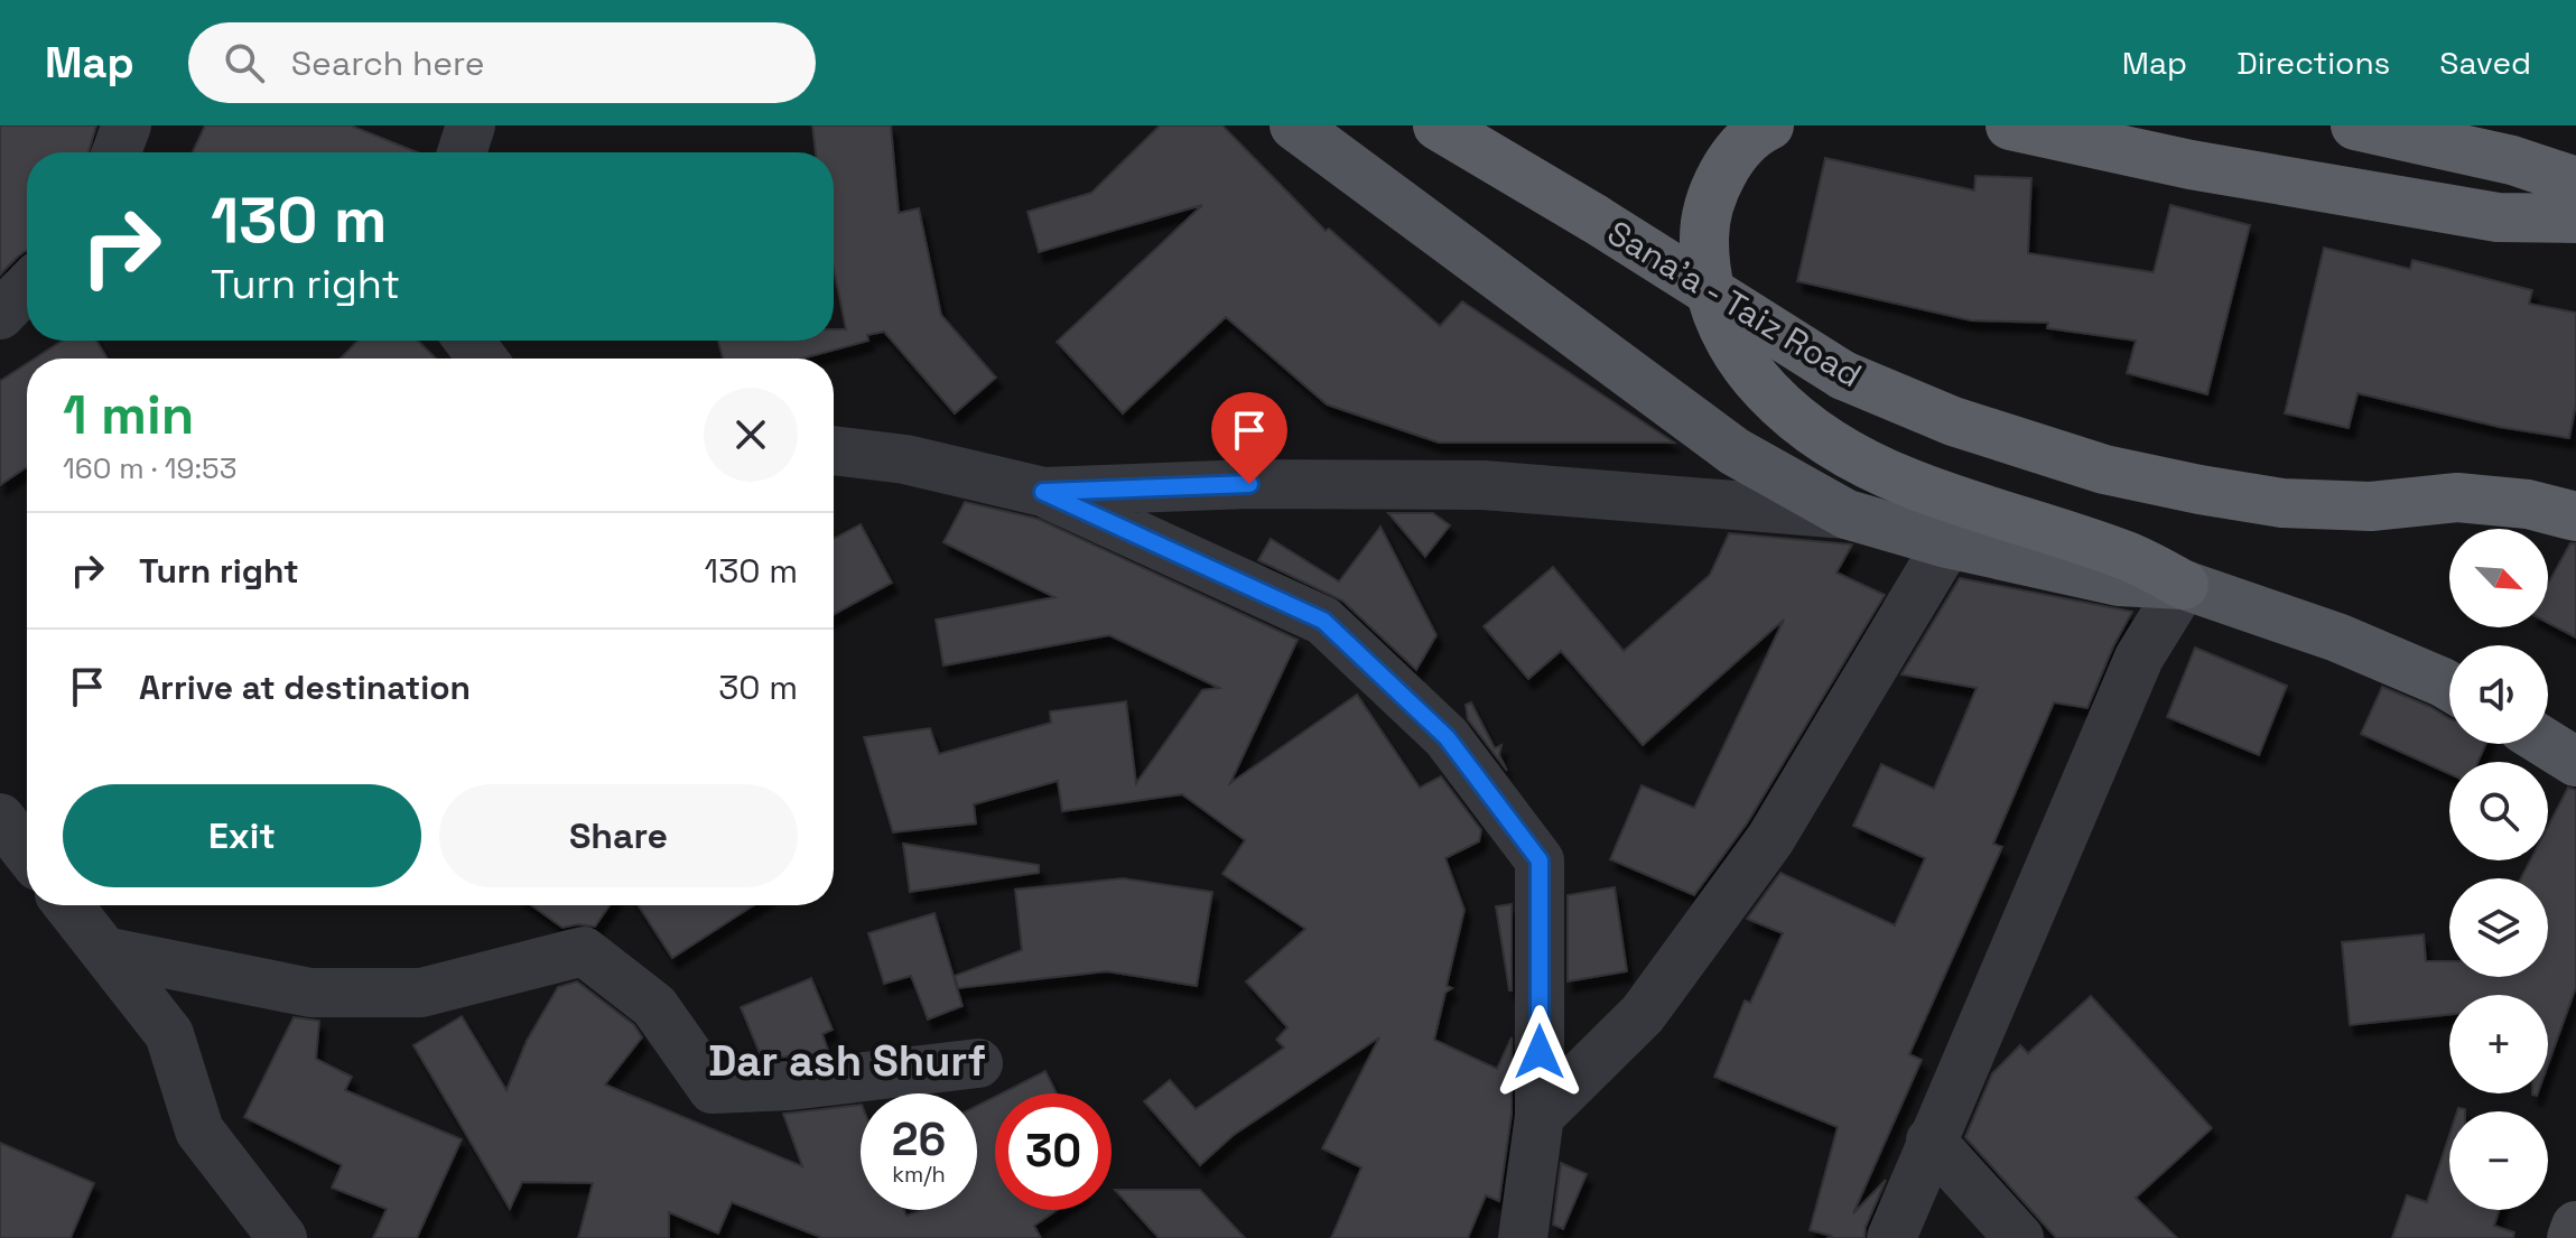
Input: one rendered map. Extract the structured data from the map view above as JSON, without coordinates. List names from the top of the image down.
{
  "streets": {
    "highway": ["Sana'a - Taiz Road"]
  },
  "districts": ["Dar ash Shurf"],
  "north": "bottom right",
  "page": {
    "header": "Map",
    "search": "Search here",
    "nav": ["Map", "Directions", "Saved"],
    "turn": ["130 m", "Turn right"],
    "heading": ["1 min", "160 m · 19:53"],
    "list": [
      {
        "name": "Turn right",
        "value": "130 m"
      },
      {
        "name": "Arrive at destination",
        "value": "30 m"
      }
    ],
    "map_buttons": ["+", "−"],
    "buttons": ["Exit", "Share"],
    "speed": "26 km/h",
    "limit": "30"
  }
}
